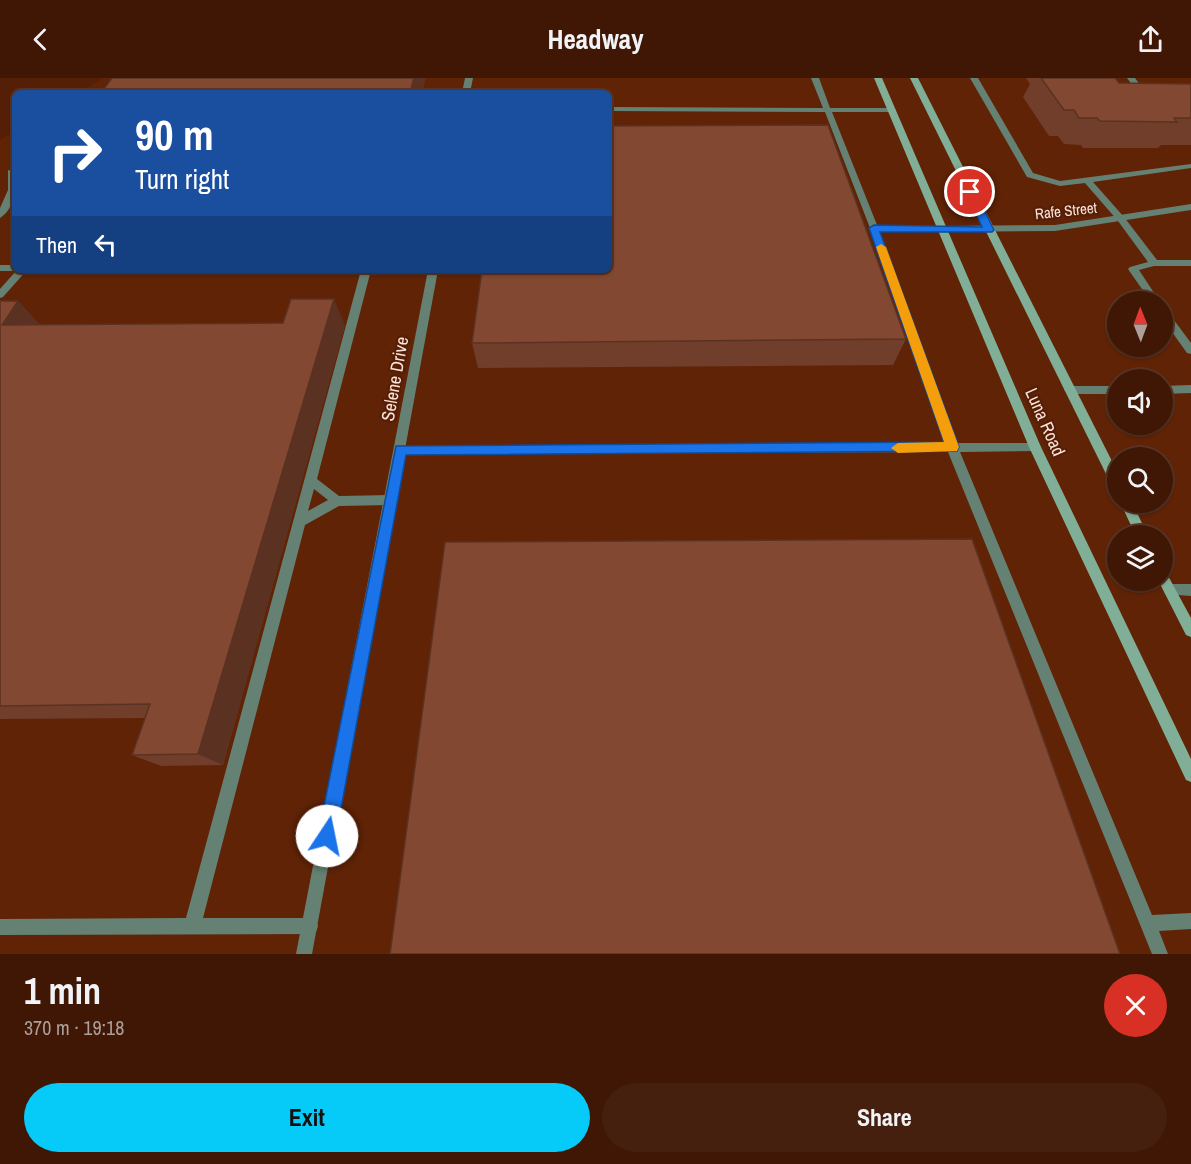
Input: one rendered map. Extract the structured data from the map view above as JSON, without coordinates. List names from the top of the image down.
{
  "streets": {
    "main road": ["Luna Road"],
    "street": ["Rafe Street", "Selene Drive"]
  },
  "crossings": [
    ["Rafe Street", "Luna Road"]
  ],
  "north": "top",
  "page": {
    "header": "Headway",
    "turn": ["90 m", "Turn right"],
    "then": "Then",
    "heading": ["1 min", "370 m · 19:18"],
    "buttons": ["Exit", "Share"]
  }
}
